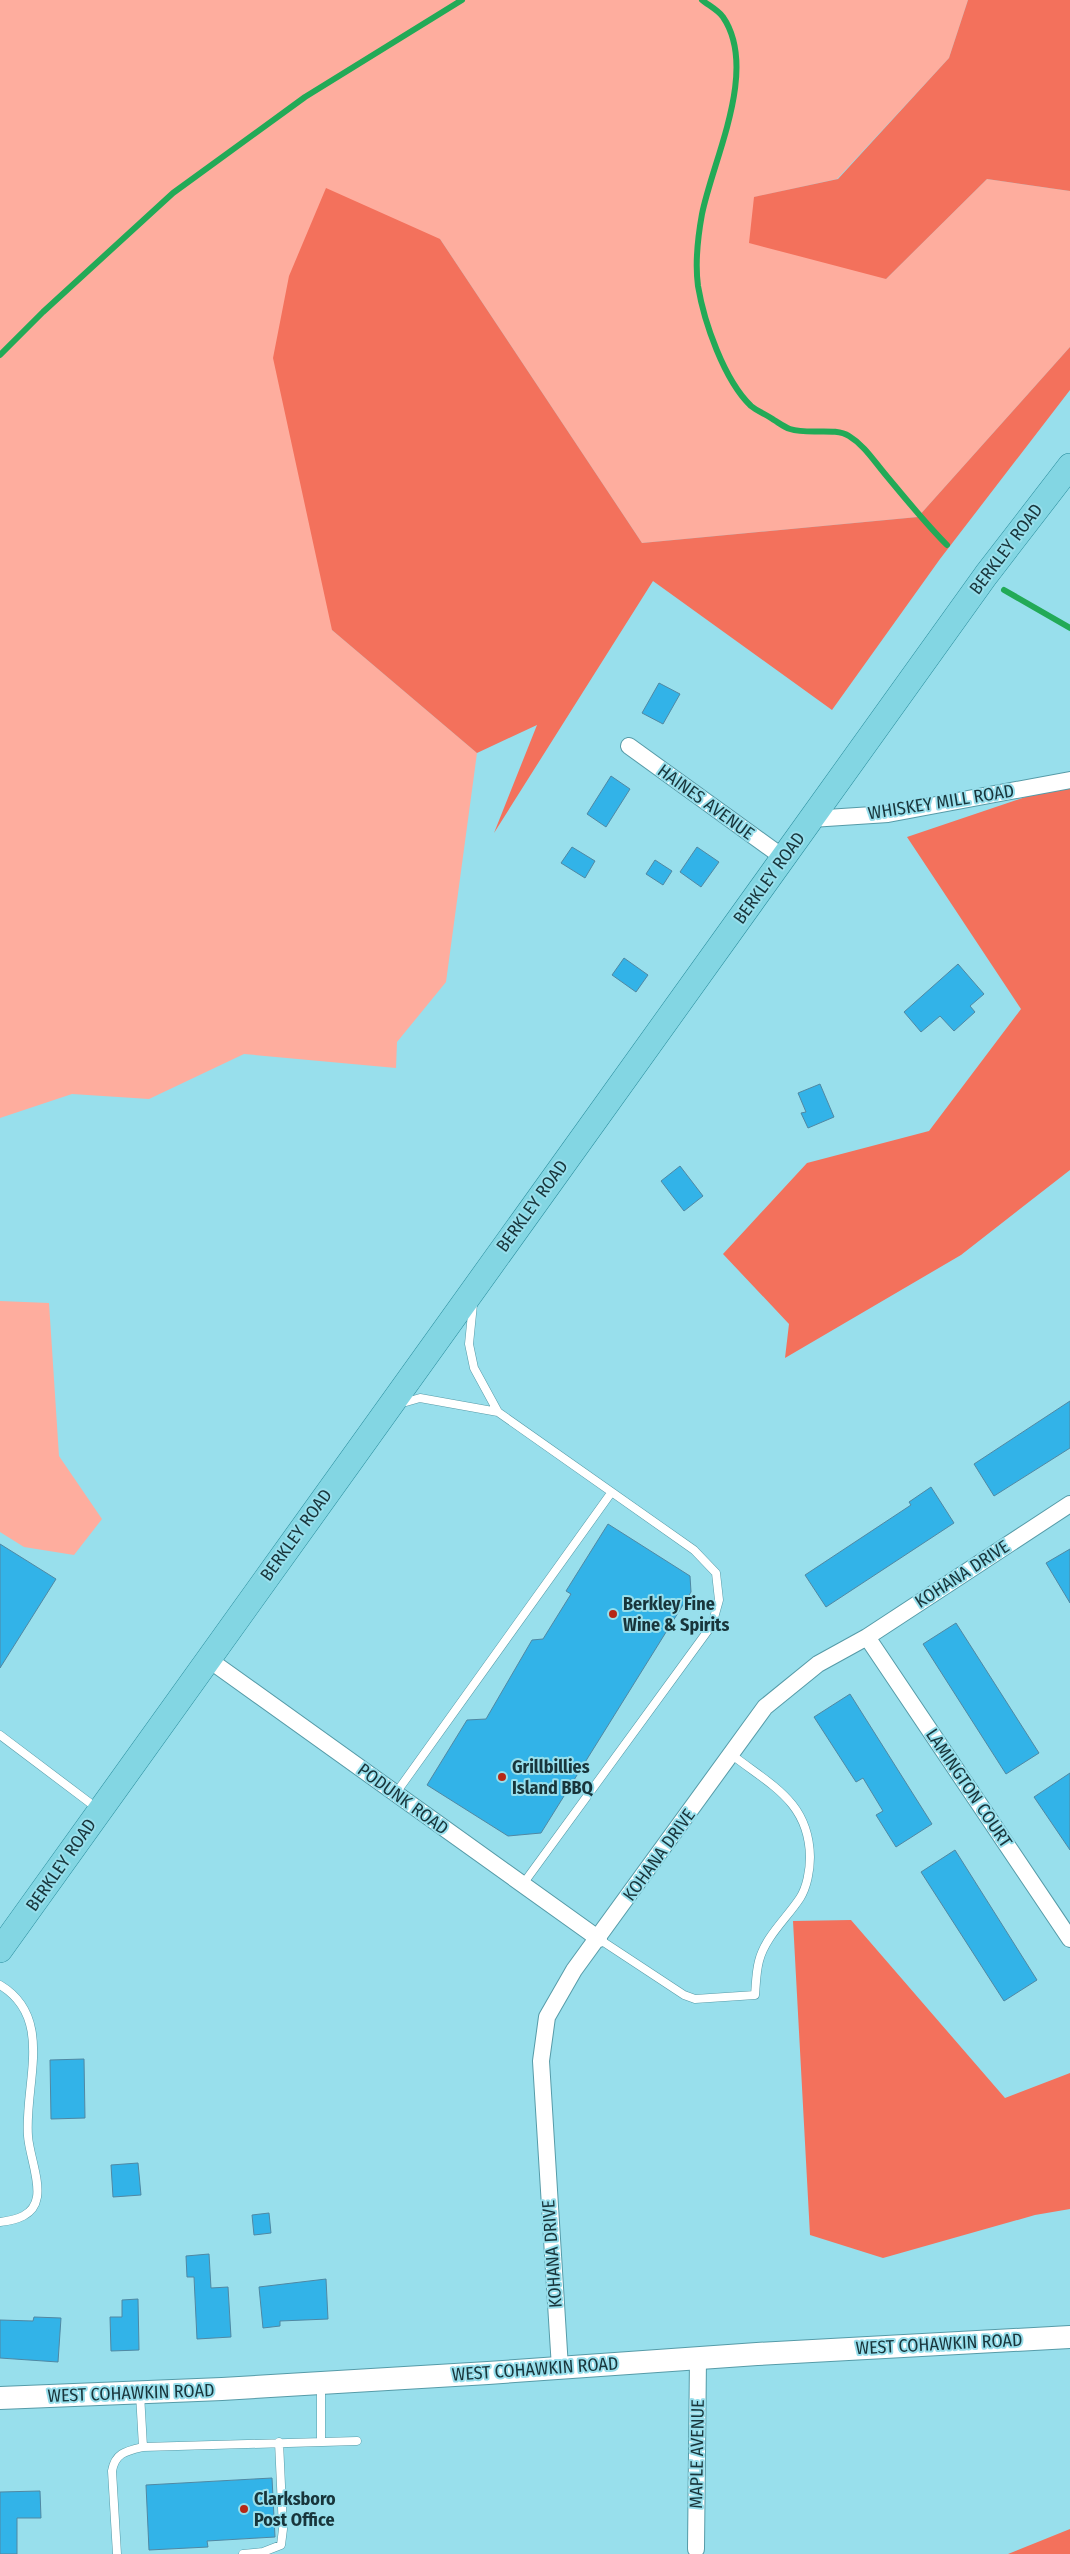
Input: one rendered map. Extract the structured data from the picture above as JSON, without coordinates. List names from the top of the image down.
{
  "streets": {
    "main road": ["BERKLEY ROAD", "WEST COHAWKIN ROAD"],
    "street": [
      "HAINES AVENUE",
      "WHISKEY MILL ROAD",
      "KOHANA DRIVE",
      "LAMINGTON COURT",
      "PODUNK ROAD",
      "MAPLE AVENUE"
    ]
  },
  "crossings": [
    ["BERKLEY ROAD", "HAINES AVENUE"],
    ["BERKLEY ROAD", "WHISKEY MILL ROAD"],
    ["BERKLEY ROAD", "PODUNK ROAD"],
    ["KOHANA DRIVE", "LAMINGTON COURT"],
    ["KOHANA DRIVE", "PODUNK ROAD"],
    ["KOHANA DRIVE", "WEST COHAWKIN ROAD"],
    ["WEST COHAWKIN ROAD", "MAPLE AVENUE"]
  ],
  "places": ["Berkley Fine Wine & Spirits", "Grillbillies Island BBQ", "Clarksboro Post Office"]
}
